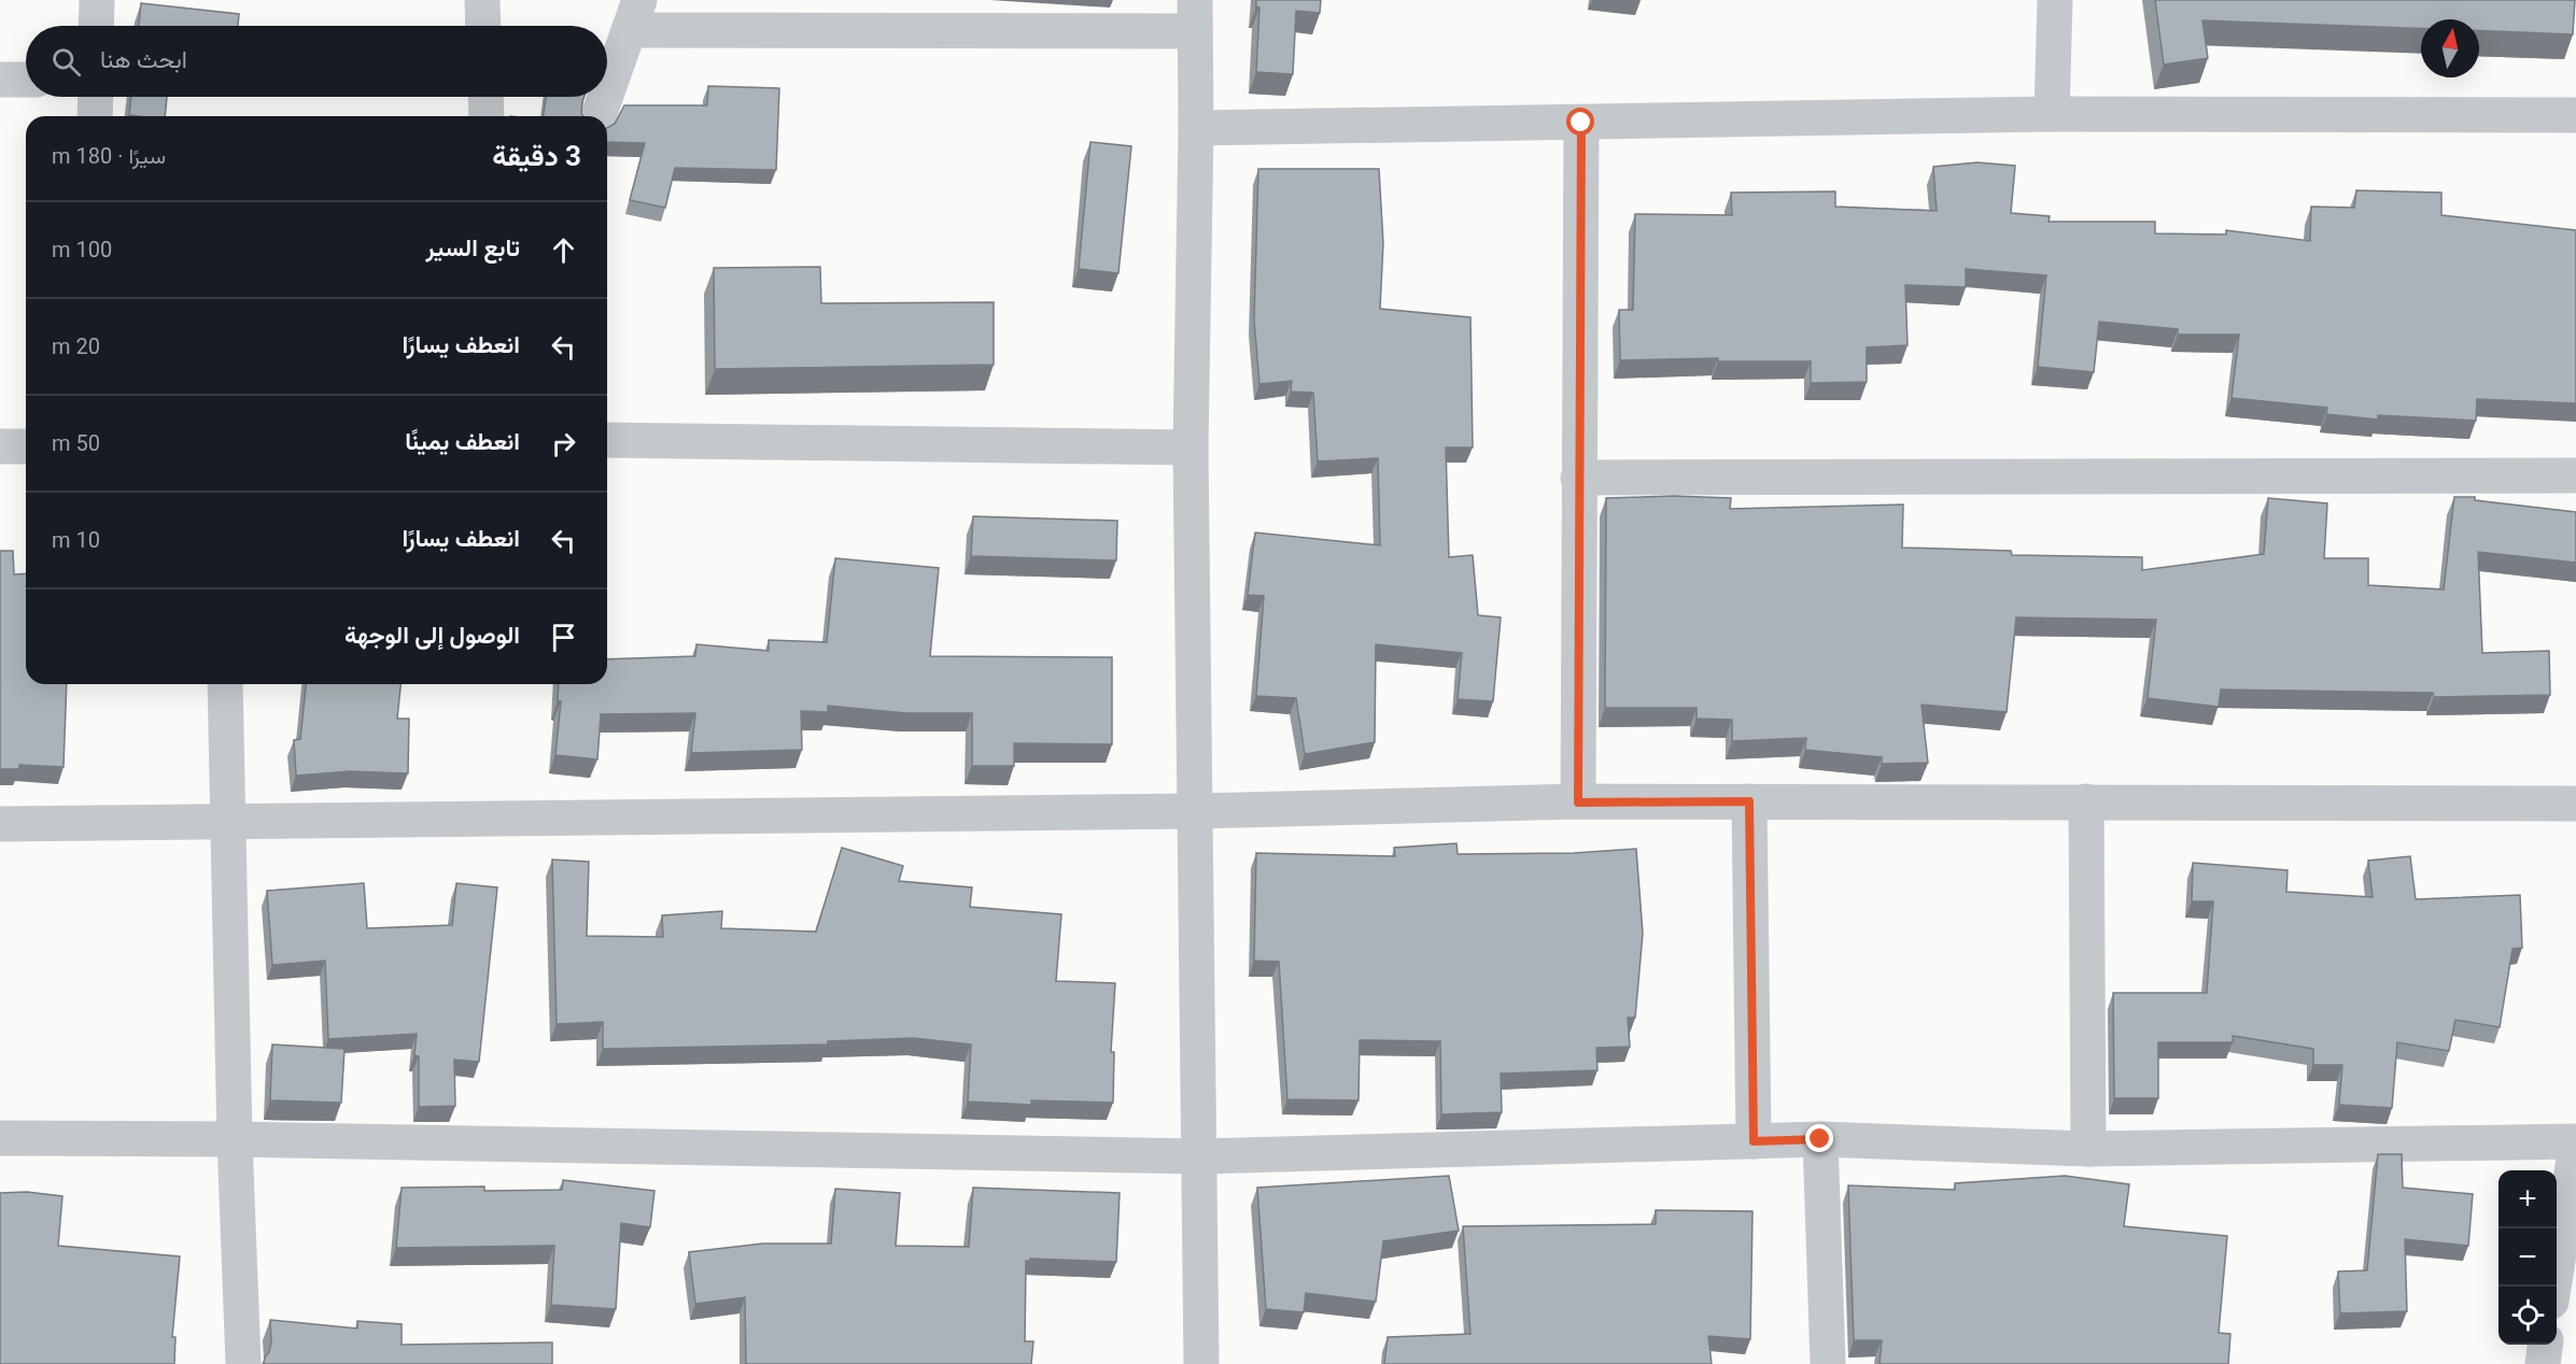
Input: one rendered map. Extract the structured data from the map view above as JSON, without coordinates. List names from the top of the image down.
{
  "north": "top",
  "page": {
    "search": "ابحث هنا",
    "heading": ["3 دقيقة", "سيرًا · 180 m"],
    "list": [
      ["تابع السير", "100 m"],
      ["انعطف يسارًا", "20 m"],
      ["انعطف يمينًا", "50 m"],
      ["انعطف يسارًا", "10 m"],
      "الوصول إلى الوجهة"
    ],
    "map_buttons": ["+", "−"]
  }
}
